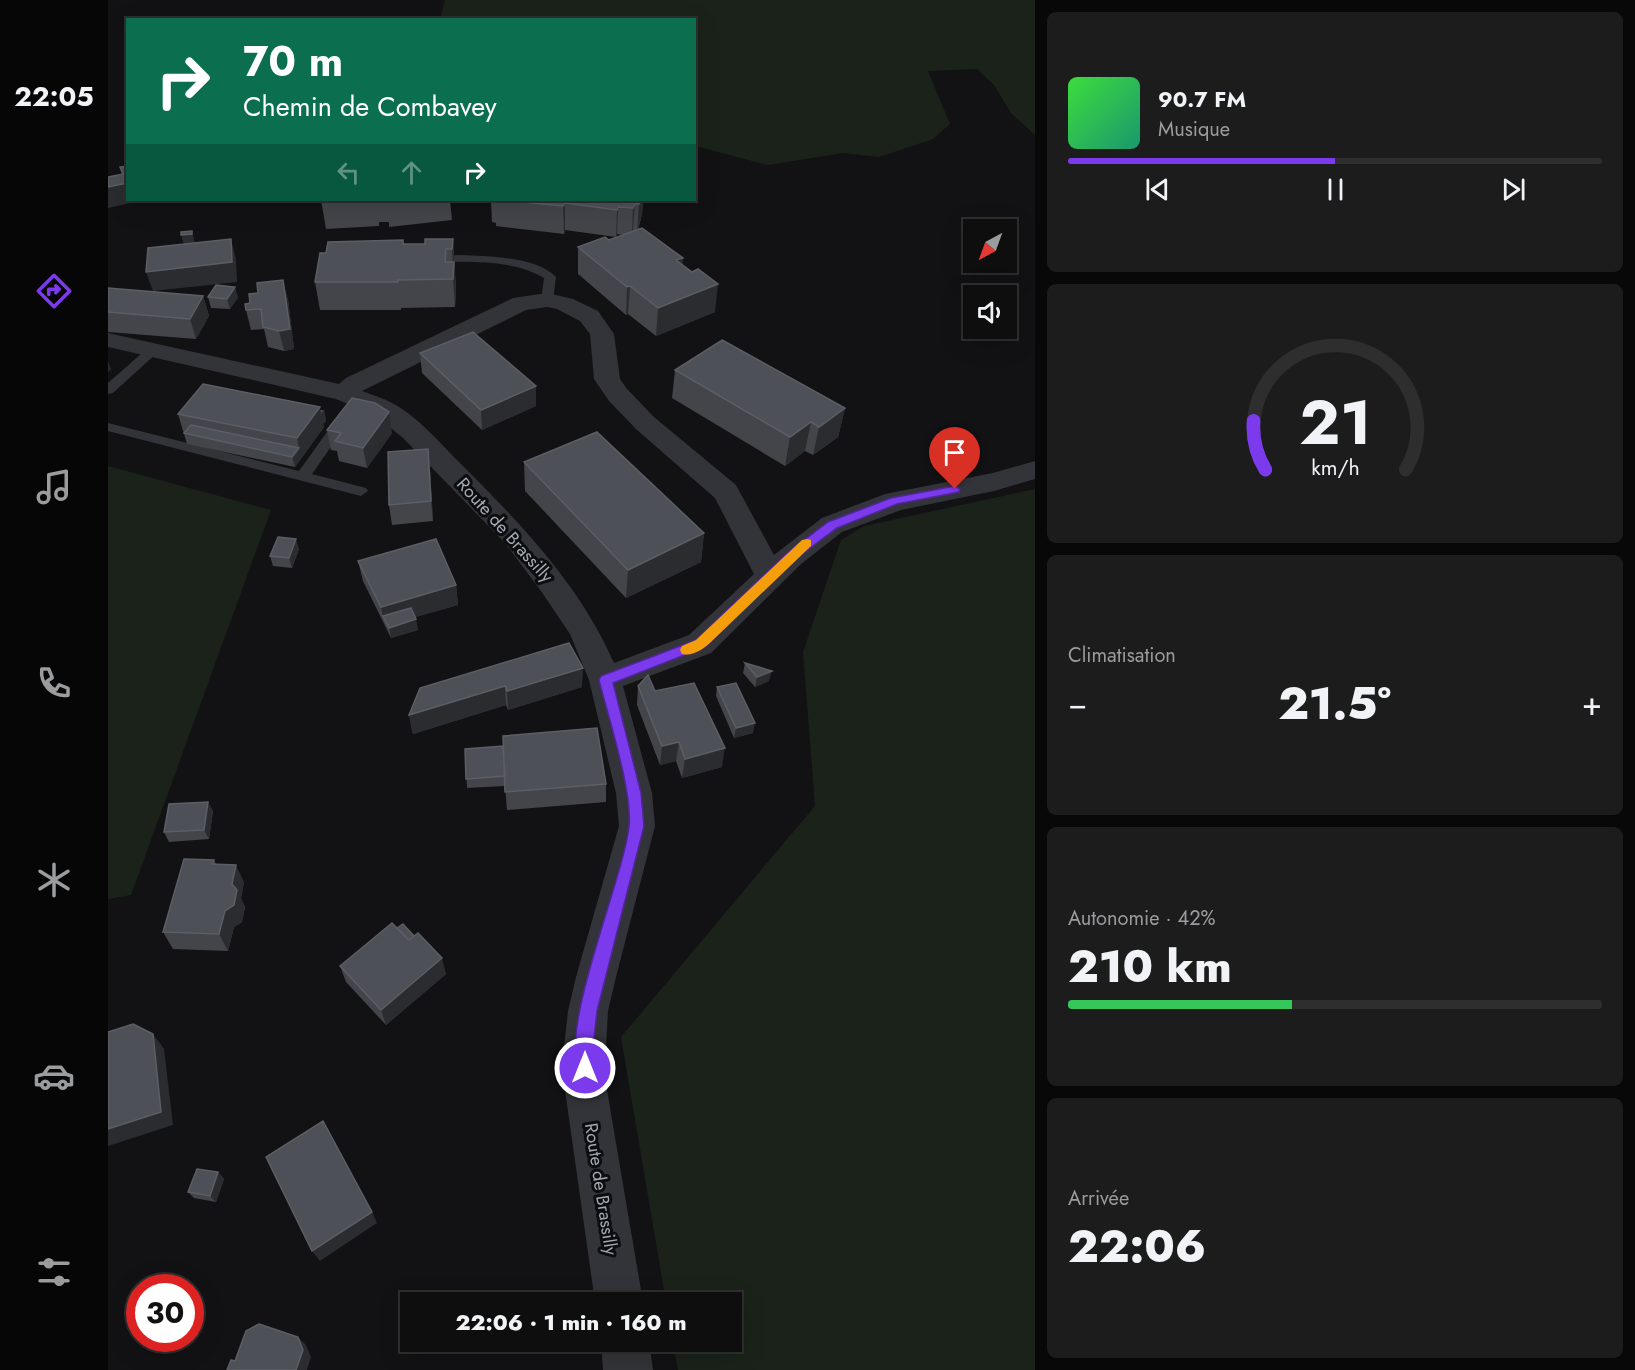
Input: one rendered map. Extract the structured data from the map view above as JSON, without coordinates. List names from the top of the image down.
{
  "streets": {
    "street": ["Route de Brassilly"]
  },
  "north": "bottom left",
  "page": {
    "tabs": "22:05",
    "turn": ["70 m", "Chemin de Combavey"],
    "song": ["90.7 FM", "Musique"],
    "tile": [
      "Climatisation",
      ["Autonomie · 42%", "210 km"],
      ["Arrivée", "22:06"]
    ],
    "heat": ["−", "21.5°", "+"],
    "limit": "30",
    "trip": "22:06 · 1 min · 160 m",
    "gauge": ["21", "km/h"]
  }
}
